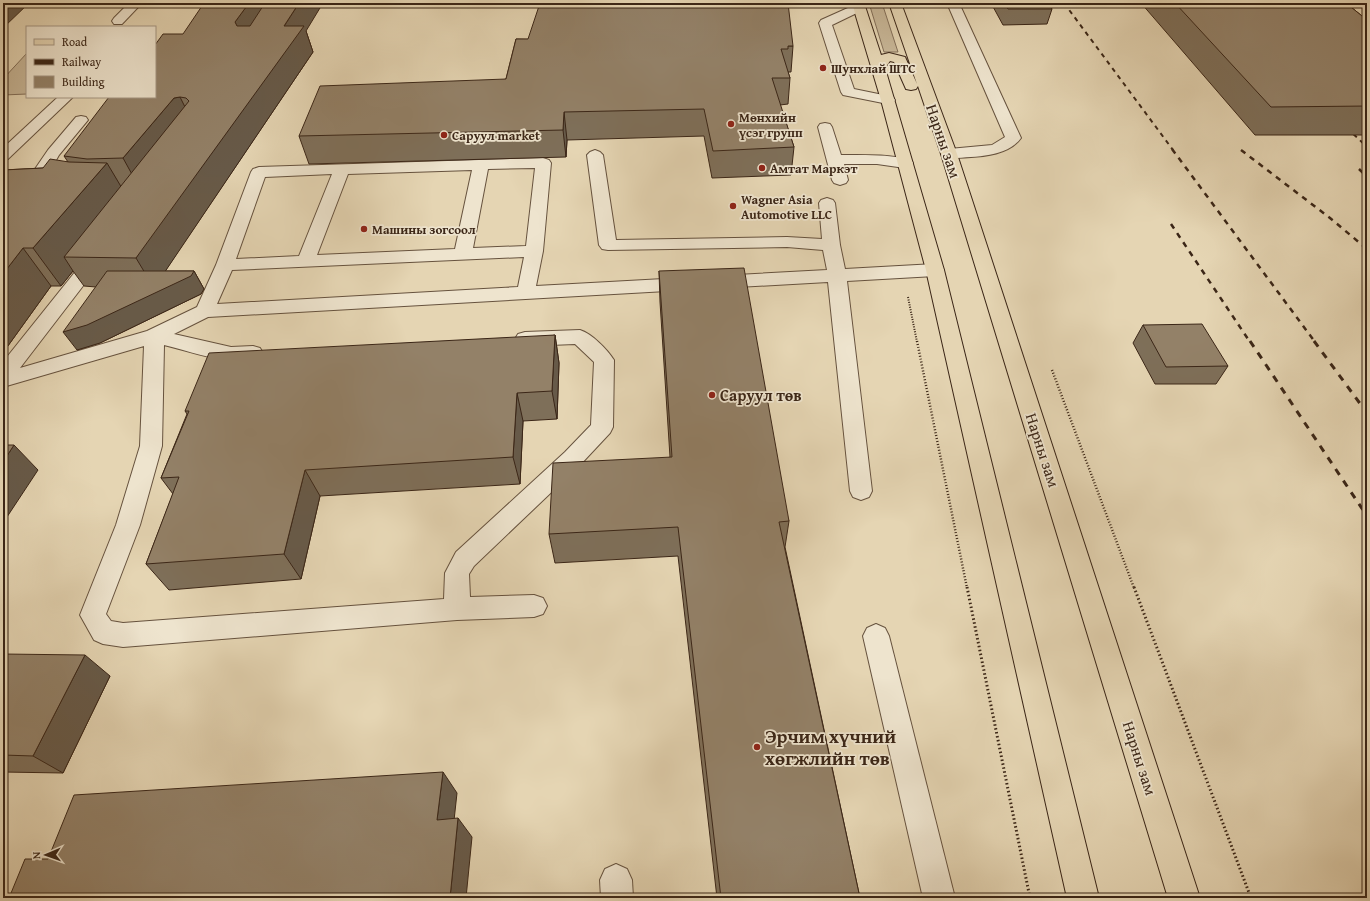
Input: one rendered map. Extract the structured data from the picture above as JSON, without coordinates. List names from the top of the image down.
{
  "streets": {
    "main road": ["Нарны зам"]
  },
  "places": [
    "Шунхлай ШТС",
    "Мөнхийн үсэг групп",
    "Саруул market",
    "Амтат Маркэт",
    "Wagner Asia Automotive LLC",
    "Машины зогсоол",
    "Саруул төв",
    "Эрчим хүчний хөгжлийн төв"
  ],
  "legend": ["Road", "Railway", "Building"],
  "north": "left"
}
